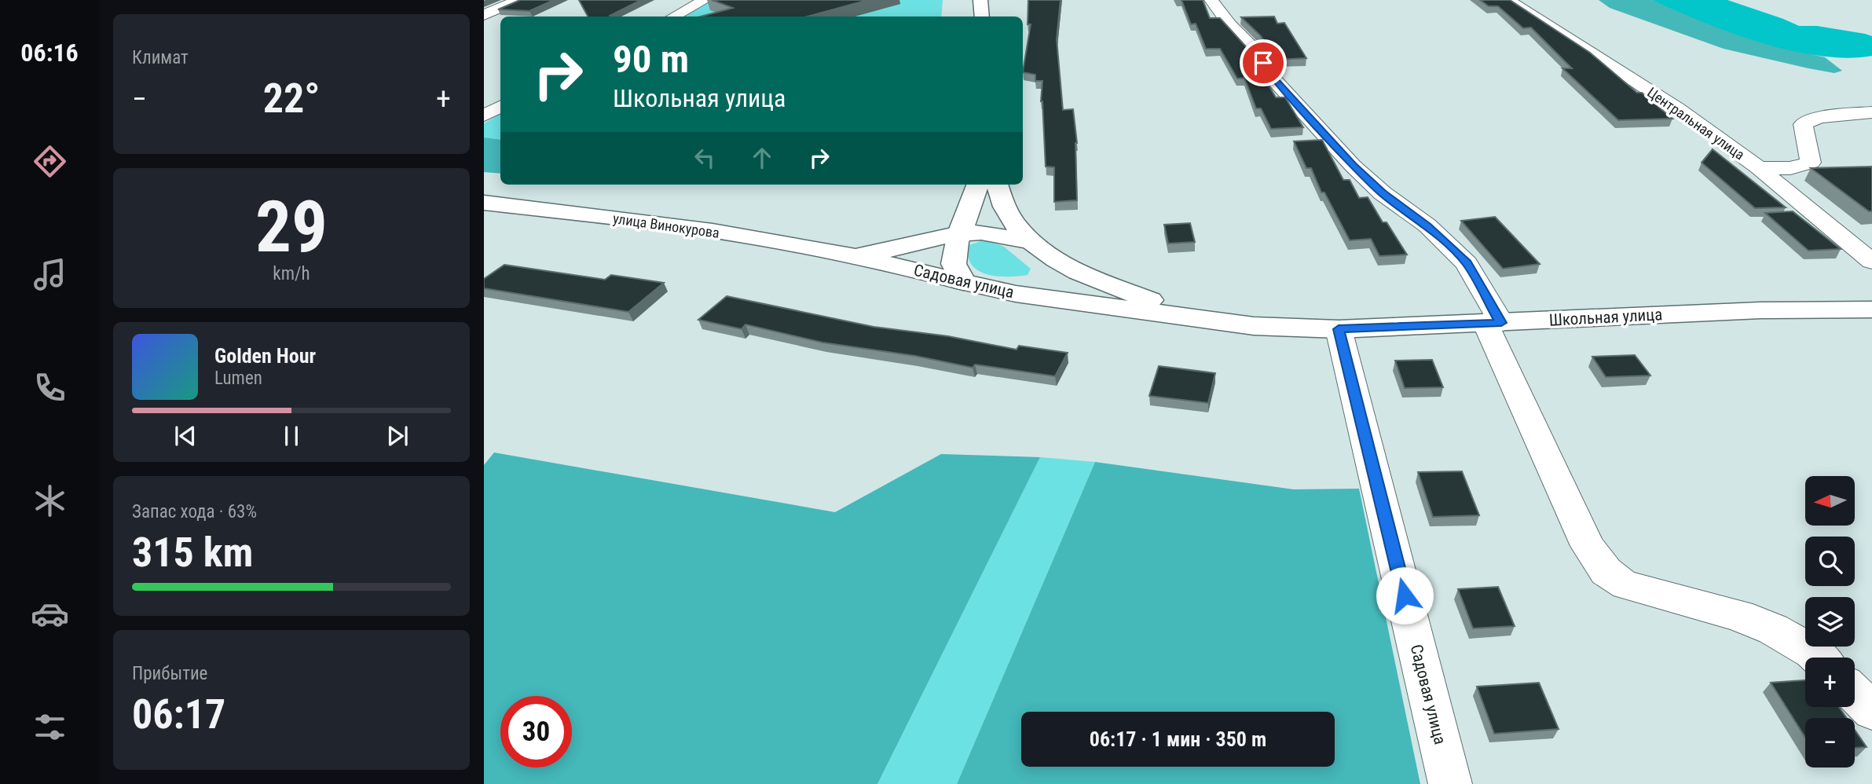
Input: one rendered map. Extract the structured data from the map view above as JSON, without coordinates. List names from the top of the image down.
{
  "streets": {
    "main road": ["улица Винокурова", "Садовая улица", "Школьная улица"],
    "street": ["Центральная улица"]
  },
  "crossings": [
    ["улица Винокурова", "Садовая улица"],
    ["Садовая улица", "Школьная улица"]
  ],
  "north": "left",
  "page": {
    "tabs": "06:16",
    "tile": [
      "Климат",
      ["29", "km/h"],
      ["Запас хода · 63%", "315 km"],
      ["Прибытие", "06:17"]
    ],
    "turn": ["90 m", "Школьная улица"],
    "heat": ["−", "22°", "+"],
    "song": ["Golden Hour", "Lumen"],
    "map_buttons": ["+", "−"],
    "limit": "30",
    "trip": "06:17 · 1 мин · 350 m"
  }
}
